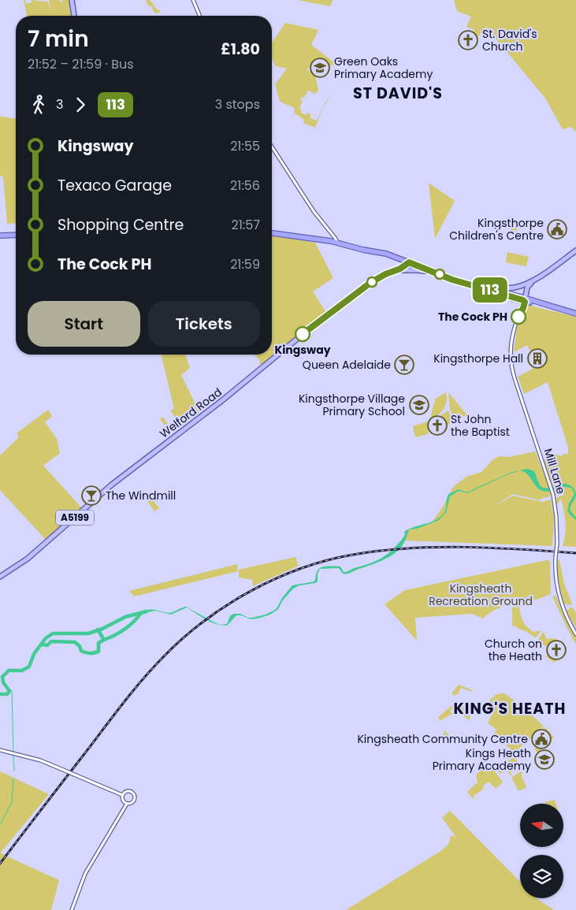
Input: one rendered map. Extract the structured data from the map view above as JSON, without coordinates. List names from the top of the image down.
{
  "streets": {
    "main road": ["Welford Road", "A5199"],
    "street": ["Mill Lane"]
  },
  "districts": ["ST DAVID'S", "KING'S HEATH"],
  "parks": ["Kingsheath Recreation Ground"],
  "places": {
    "church": ["St. David's Church", "St John the Baptist", "Church on the Heath"],
    "school or university": ["Green Oaks Primary Academy", "Kingsthorpe Village Primary School", "Kings Heath Primary Academy"],
    "public building": ["Kingsthorpe Children's Centre", "Kingsheath Community Centre"],
    "other": ["The Cock PH", "Kingsway"],
    "building": ["Kingsthorpe Hall"],
    "bar": ["Queen Adelaide", "The Windmill"]
  },
  "lines": ["bus line 113"],
  "north": "left",
  "page": {
    "on_map": "113",
    "heading": ["7 min", "21:52 – 21:59 · Bus", "£1.80"],
    "legs": ["3", "113", "3 stops"],
    "list": [
      {
        "name": "Kingsway",
        "value": "21:55"
      },
      {
        "name": "Texaco Garage",
        "value": "21:56"
      },
      {
        "name": "Shopping Centre",
        "value": "21:57"
      },
      {
        "name": "The Cock PH",
        "value": "21:59"
      }
    ],
    "buttons": ["Start", "Tickets"]
  }
}
